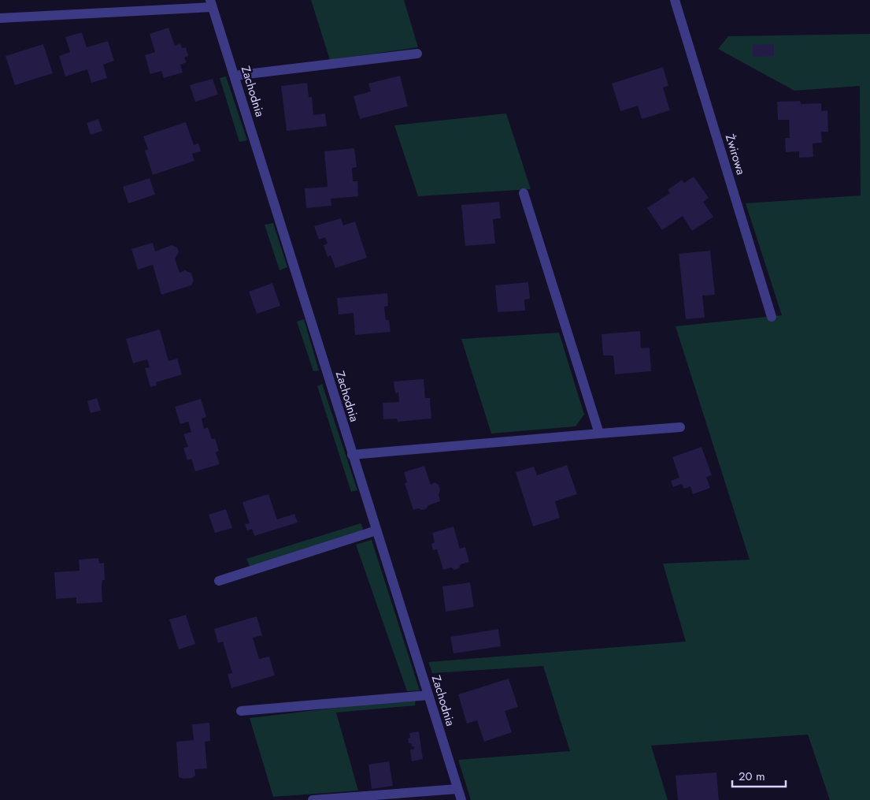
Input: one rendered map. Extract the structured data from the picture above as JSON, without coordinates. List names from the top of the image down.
{
  "streets": {
    "street": ["Zachodnia", "Żwirowa"]
  },
  "scale_bar": "20 m"
}
